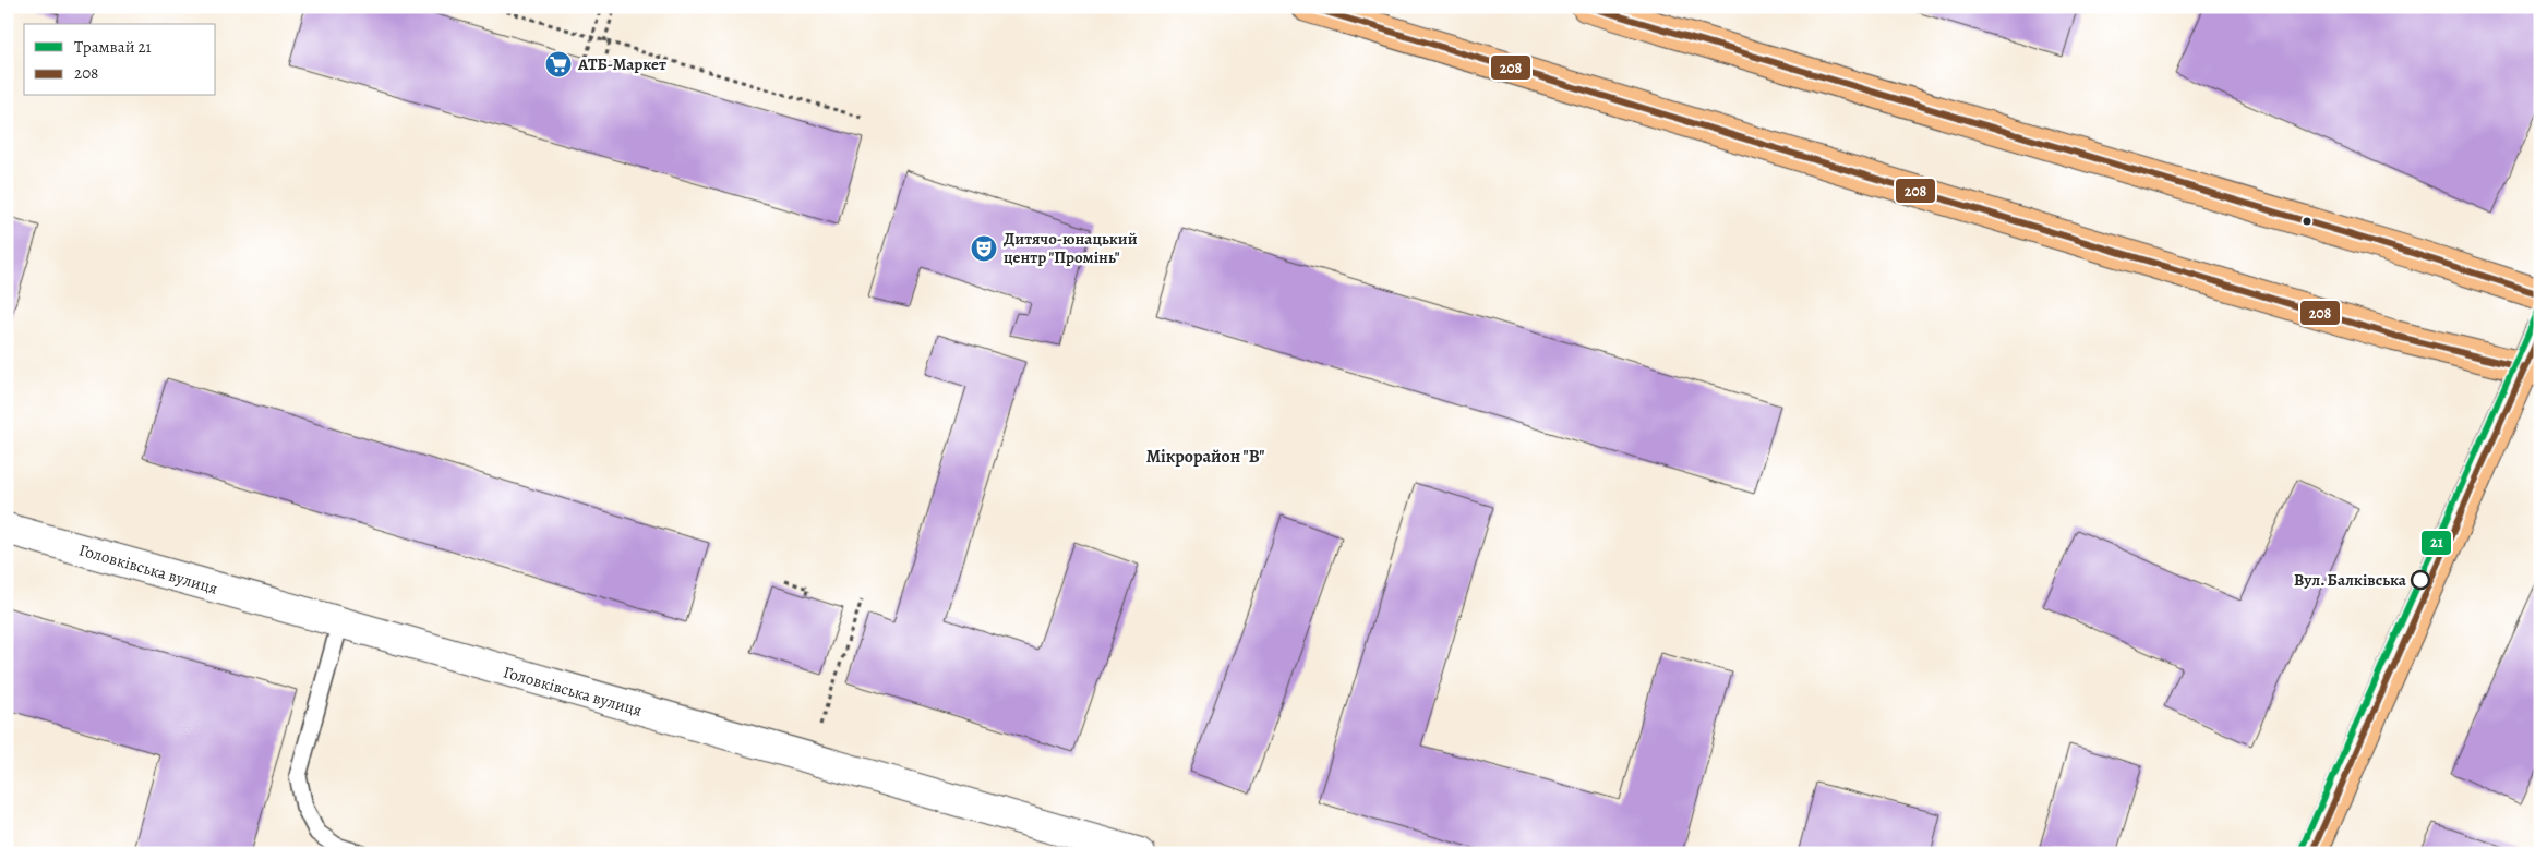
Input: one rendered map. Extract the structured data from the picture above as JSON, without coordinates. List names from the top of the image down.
{
  "streets": {
    "street": ["Головківська вулиця"]
  },
  "districts": ["Мікрорайон \"В\""],
  "places": {
    "supermarket": ["АТБ-Маркет"],
    "theatre": ["Дитячо-юнацький центр \"Промінь\""],
    "other": ["Вул. Балківська"]
  },
  "lines": ["transit line 208", "tram line 21"],
  "legend": ["Трамвай 21", "208"]
}
